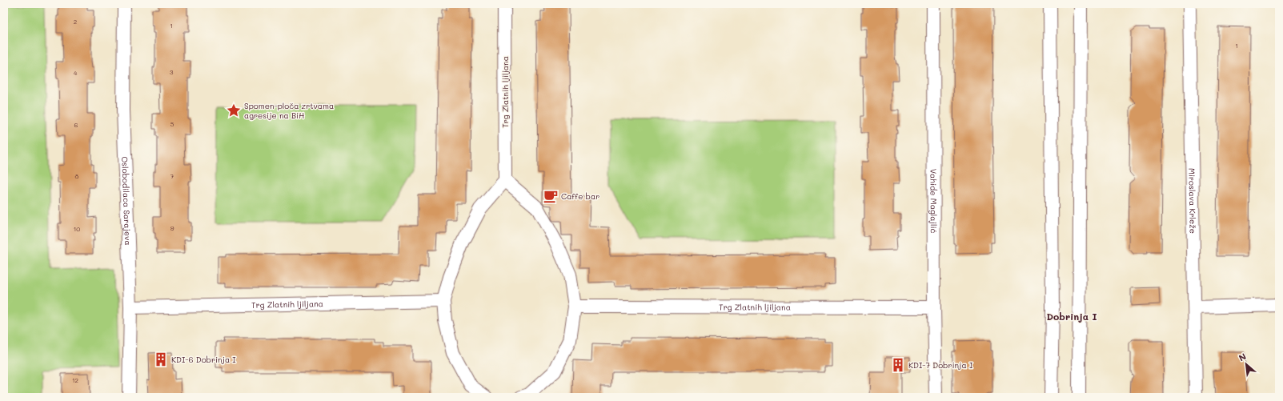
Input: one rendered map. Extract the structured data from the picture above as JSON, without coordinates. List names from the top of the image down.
{
  "streets": {
    "street": [
      "Trg Zlatnih ljiljana",
      "Oslobodilaca Sarajeva",
      "Vahide Maglajlić",
      "Miroslava Krleže"
    ]
  },
  "crossings": [
    ["Trg Zlatnih ljiljana", "Oslobodilaca Sarajeva"],
    ["Trg Zlatnih ljiljana", "Vahide Maglajlić"]
  ],
  "districts": ["Dobrinja I"],
  "places": {
    "place": ["Spomen-ploča zrtvama agresije na BiH"],
    "cafe": ["Caffe bar"],
    "building": ["KDI-6 Dobrinja I", "KDI-7 Dobrinja I"]
  },
  "house_numbers": [
    "2",
    "1",
    "1",
    "3",
    "4",
    "5",
    "6",
    "8",
    "7",
    "9",
    "10",
    "12"
  ],
  "north": "top left"
}
